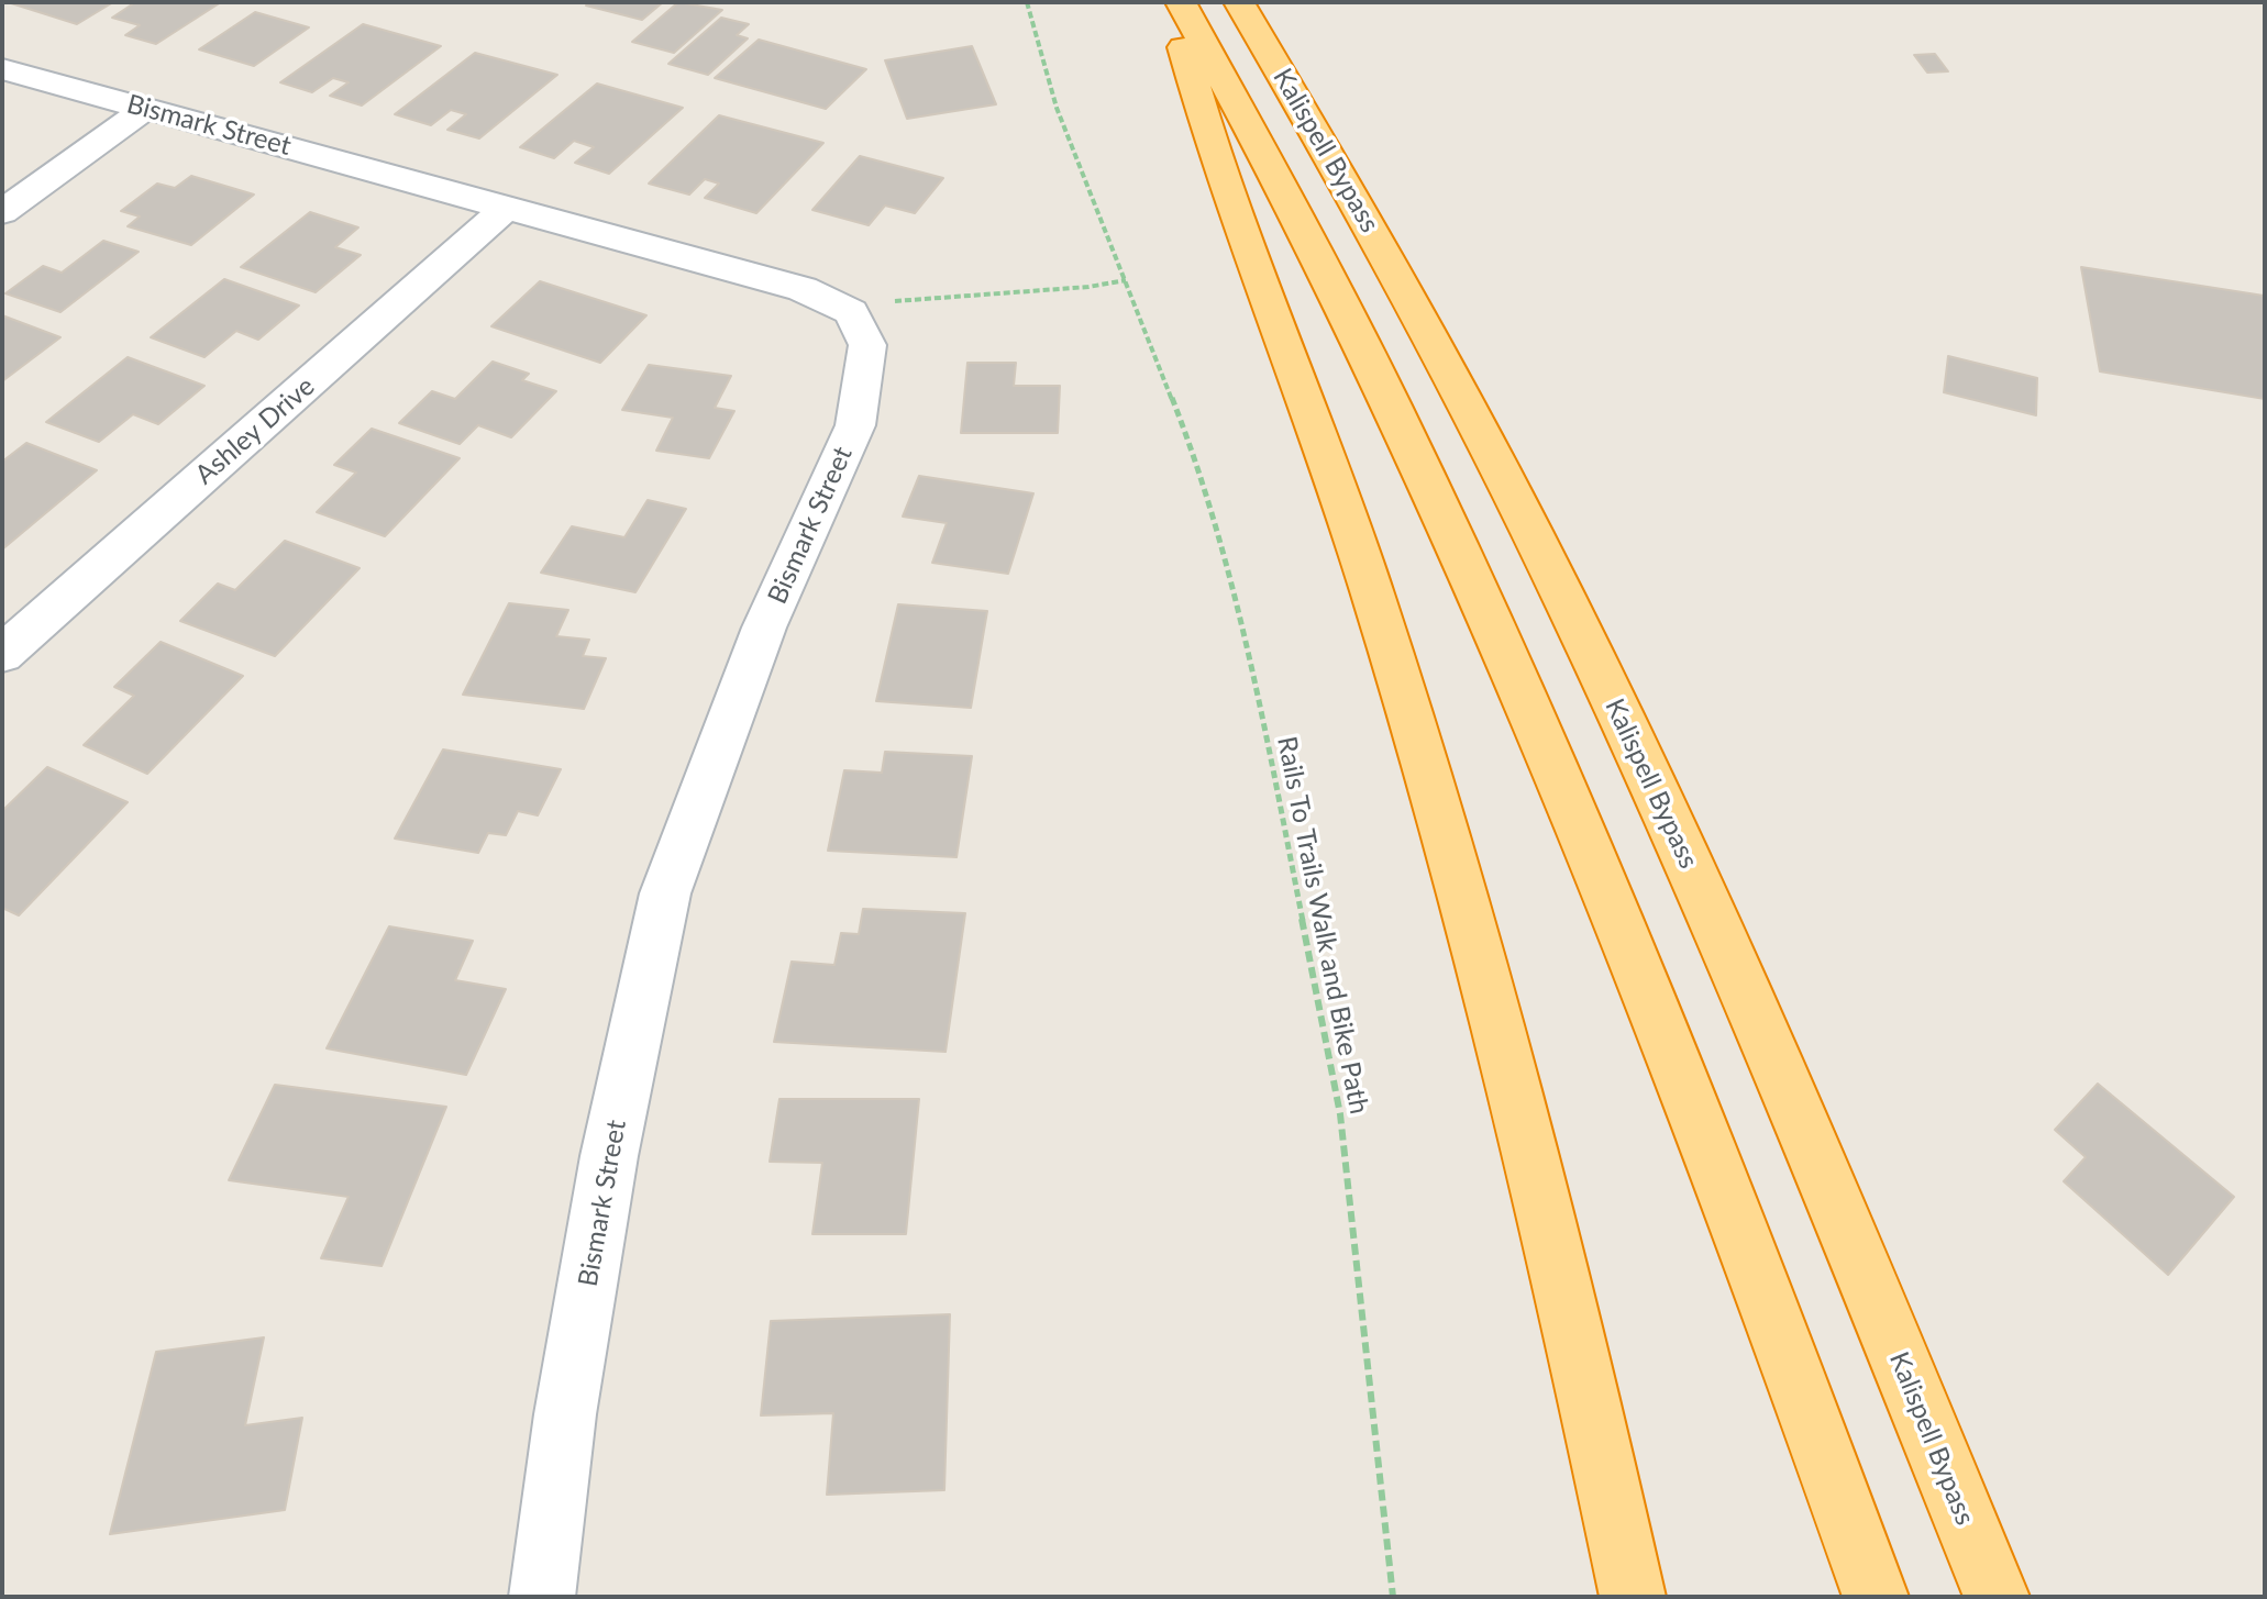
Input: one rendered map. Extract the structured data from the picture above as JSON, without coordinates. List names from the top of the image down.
{
  "streets": {
    "highway": ["Kalispell Bypass"],
    "street": ["Bismark Street", "Ashley Drive"],
    "path": ["Rails To Trails Walk and Bike Path"]
  },
  "crossings": [
    ["Bismark Street", "Ashley Drive"]
  ]
}
